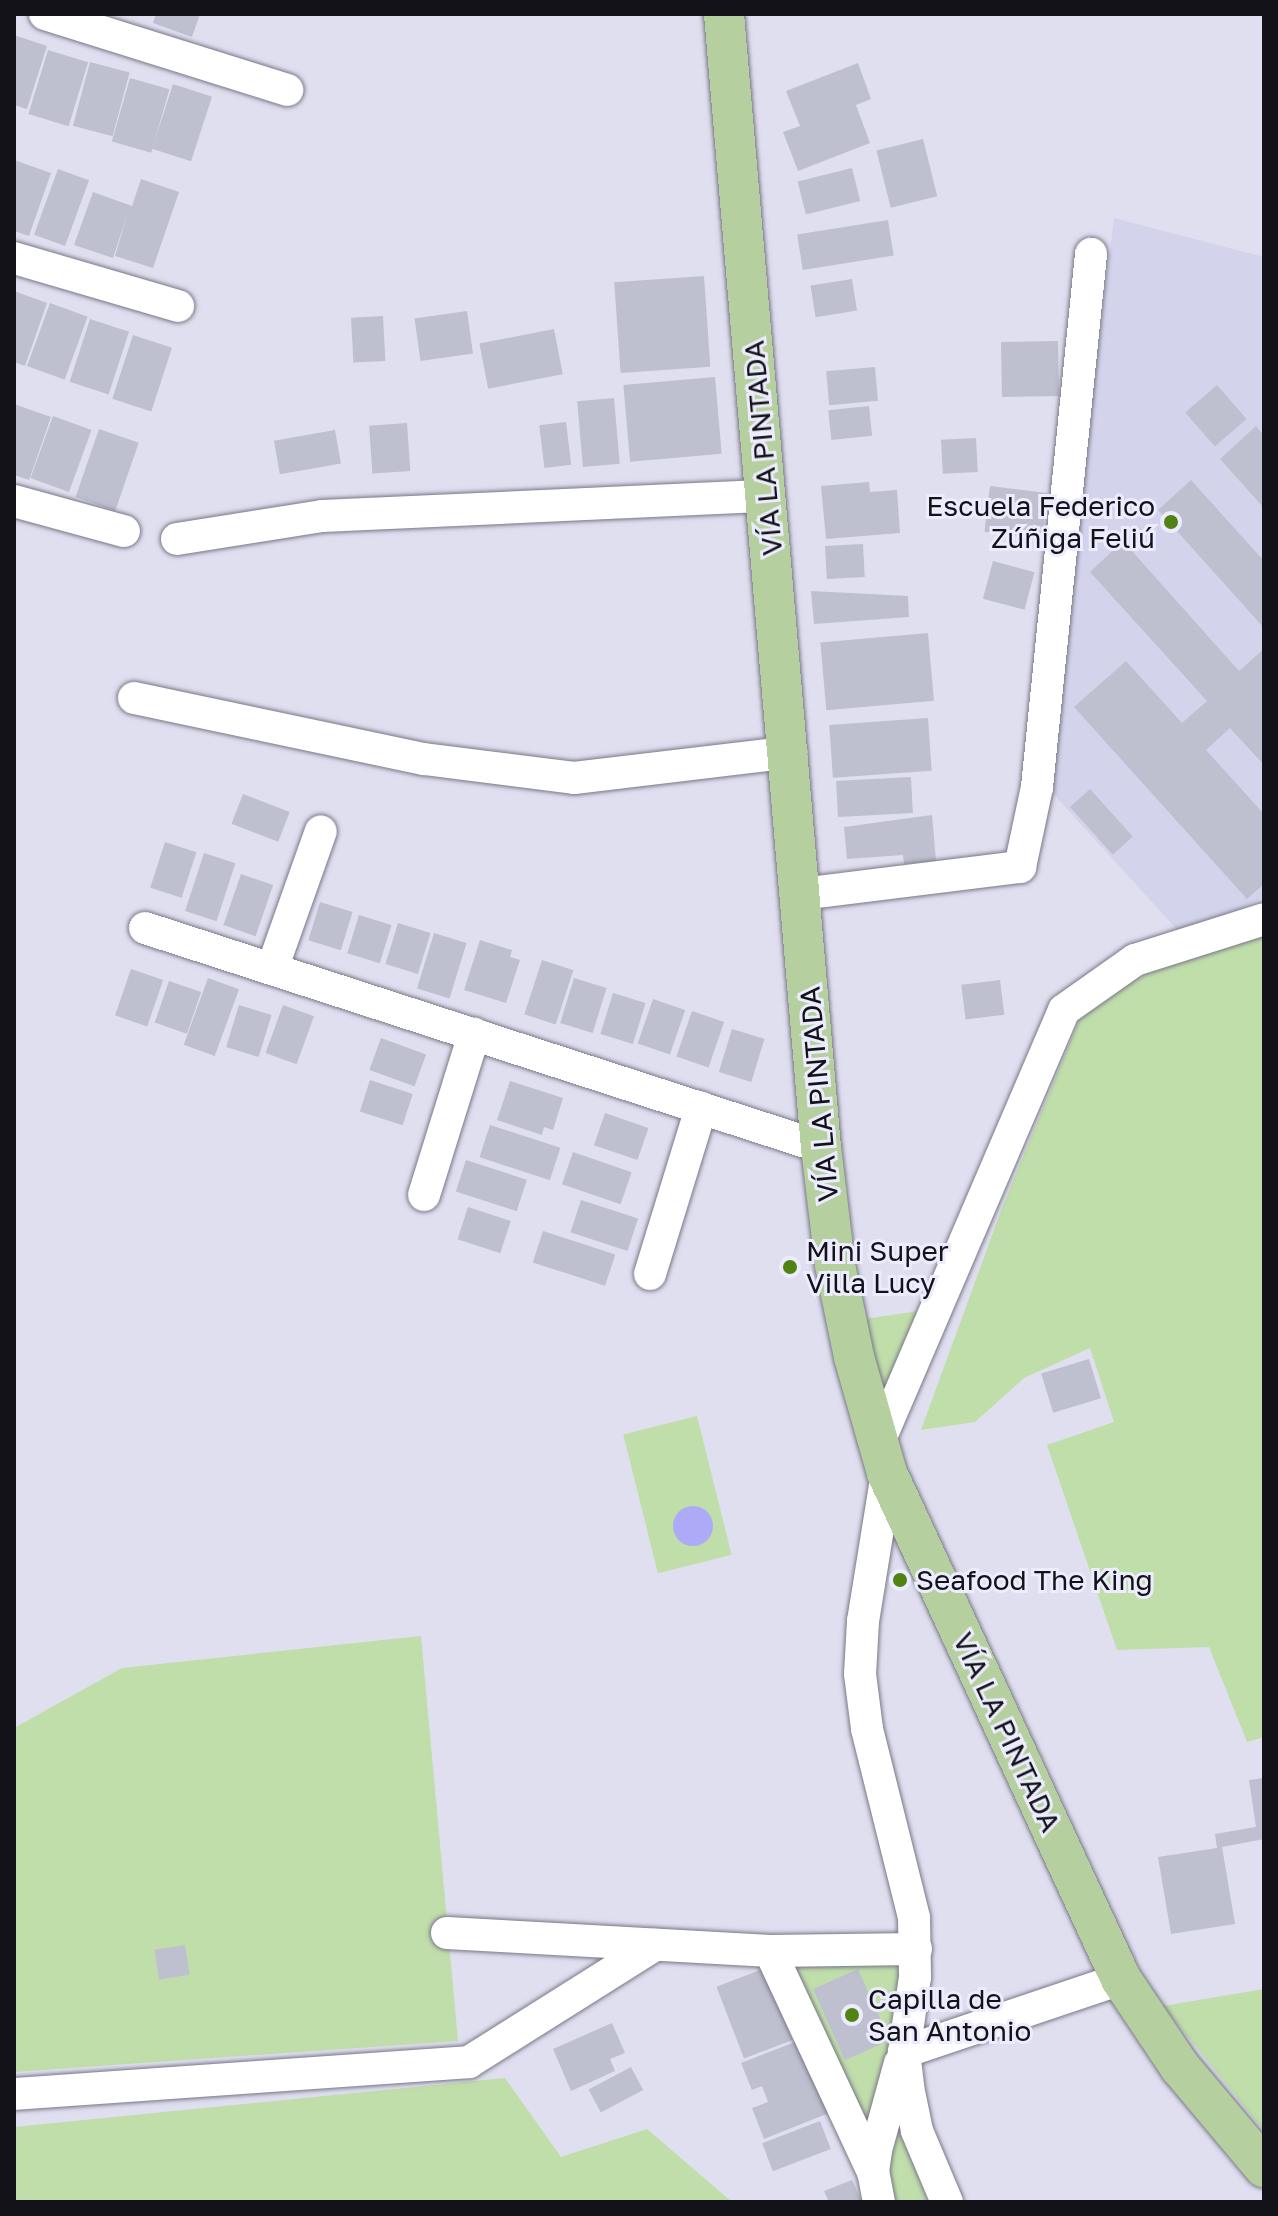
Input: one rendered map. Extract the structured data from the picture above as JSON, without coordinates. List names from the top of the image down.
{
  "streets": {
    "main road": ["VÍA LA PINTADA"]
  },
  "places": [
    "Escuela Federico Zúñiga Feliú",
    "Mini Super Villa Lucy",
    "Seafood The King",
    "Capilla de San Antonio"
  ]
}
